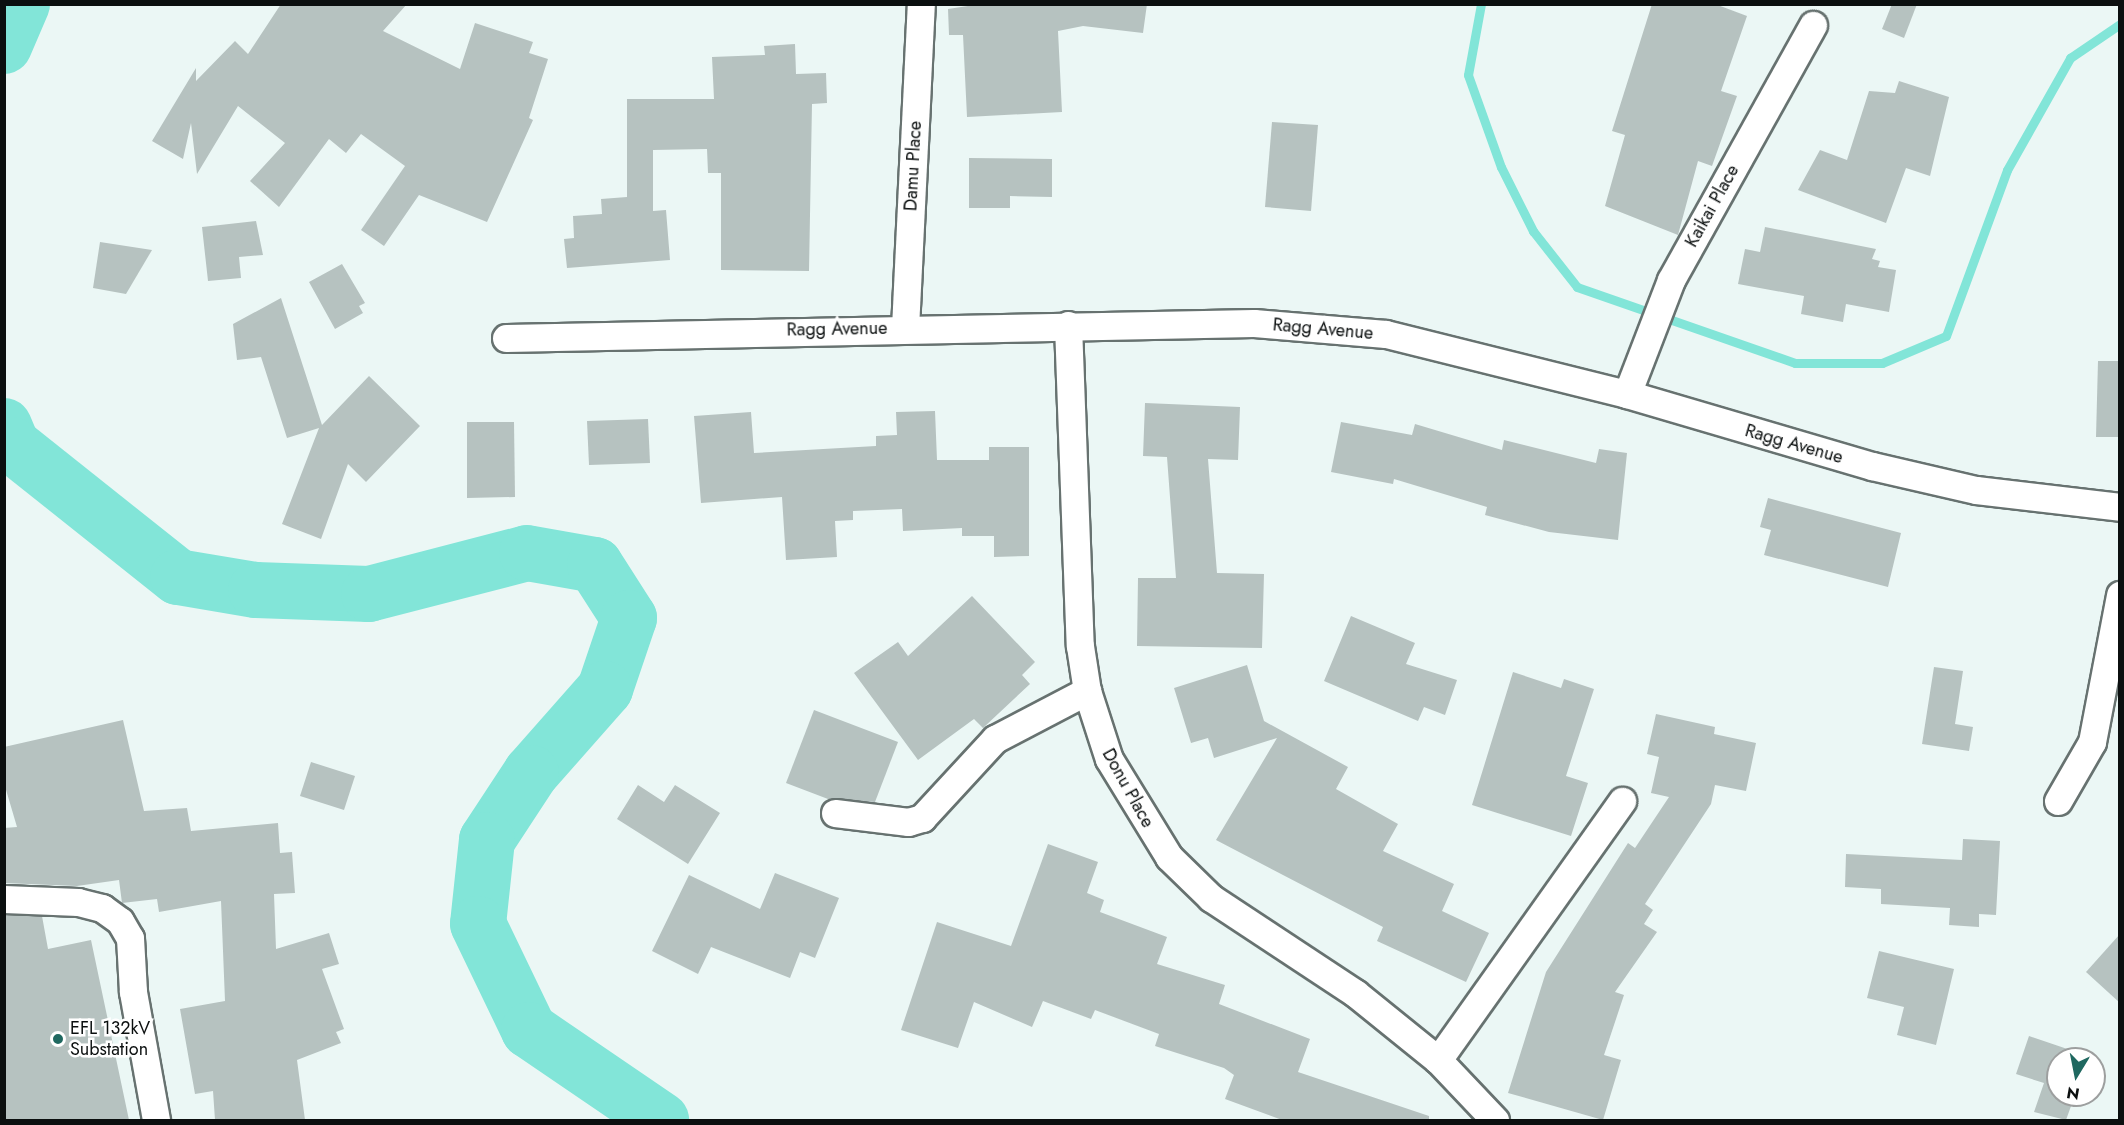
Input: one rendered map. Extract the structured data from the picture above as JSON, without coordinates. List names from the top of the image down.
{
  "streets": {
    "street": [
      "Damu Place",
      "Kaikai Place",
      "Ragg Avenue",
      "Donu Place"
    ]
  },
  "crossings": [
    ["Damu Place", "Ragg Avenue"],
    ["Kaikai Place", "Ragg Avenue"],
    ["Ragg Avenue", "Donu Place"]
  ],
  "places": ["EFL 132kV Substation"],
  "north": "bottom"
}
